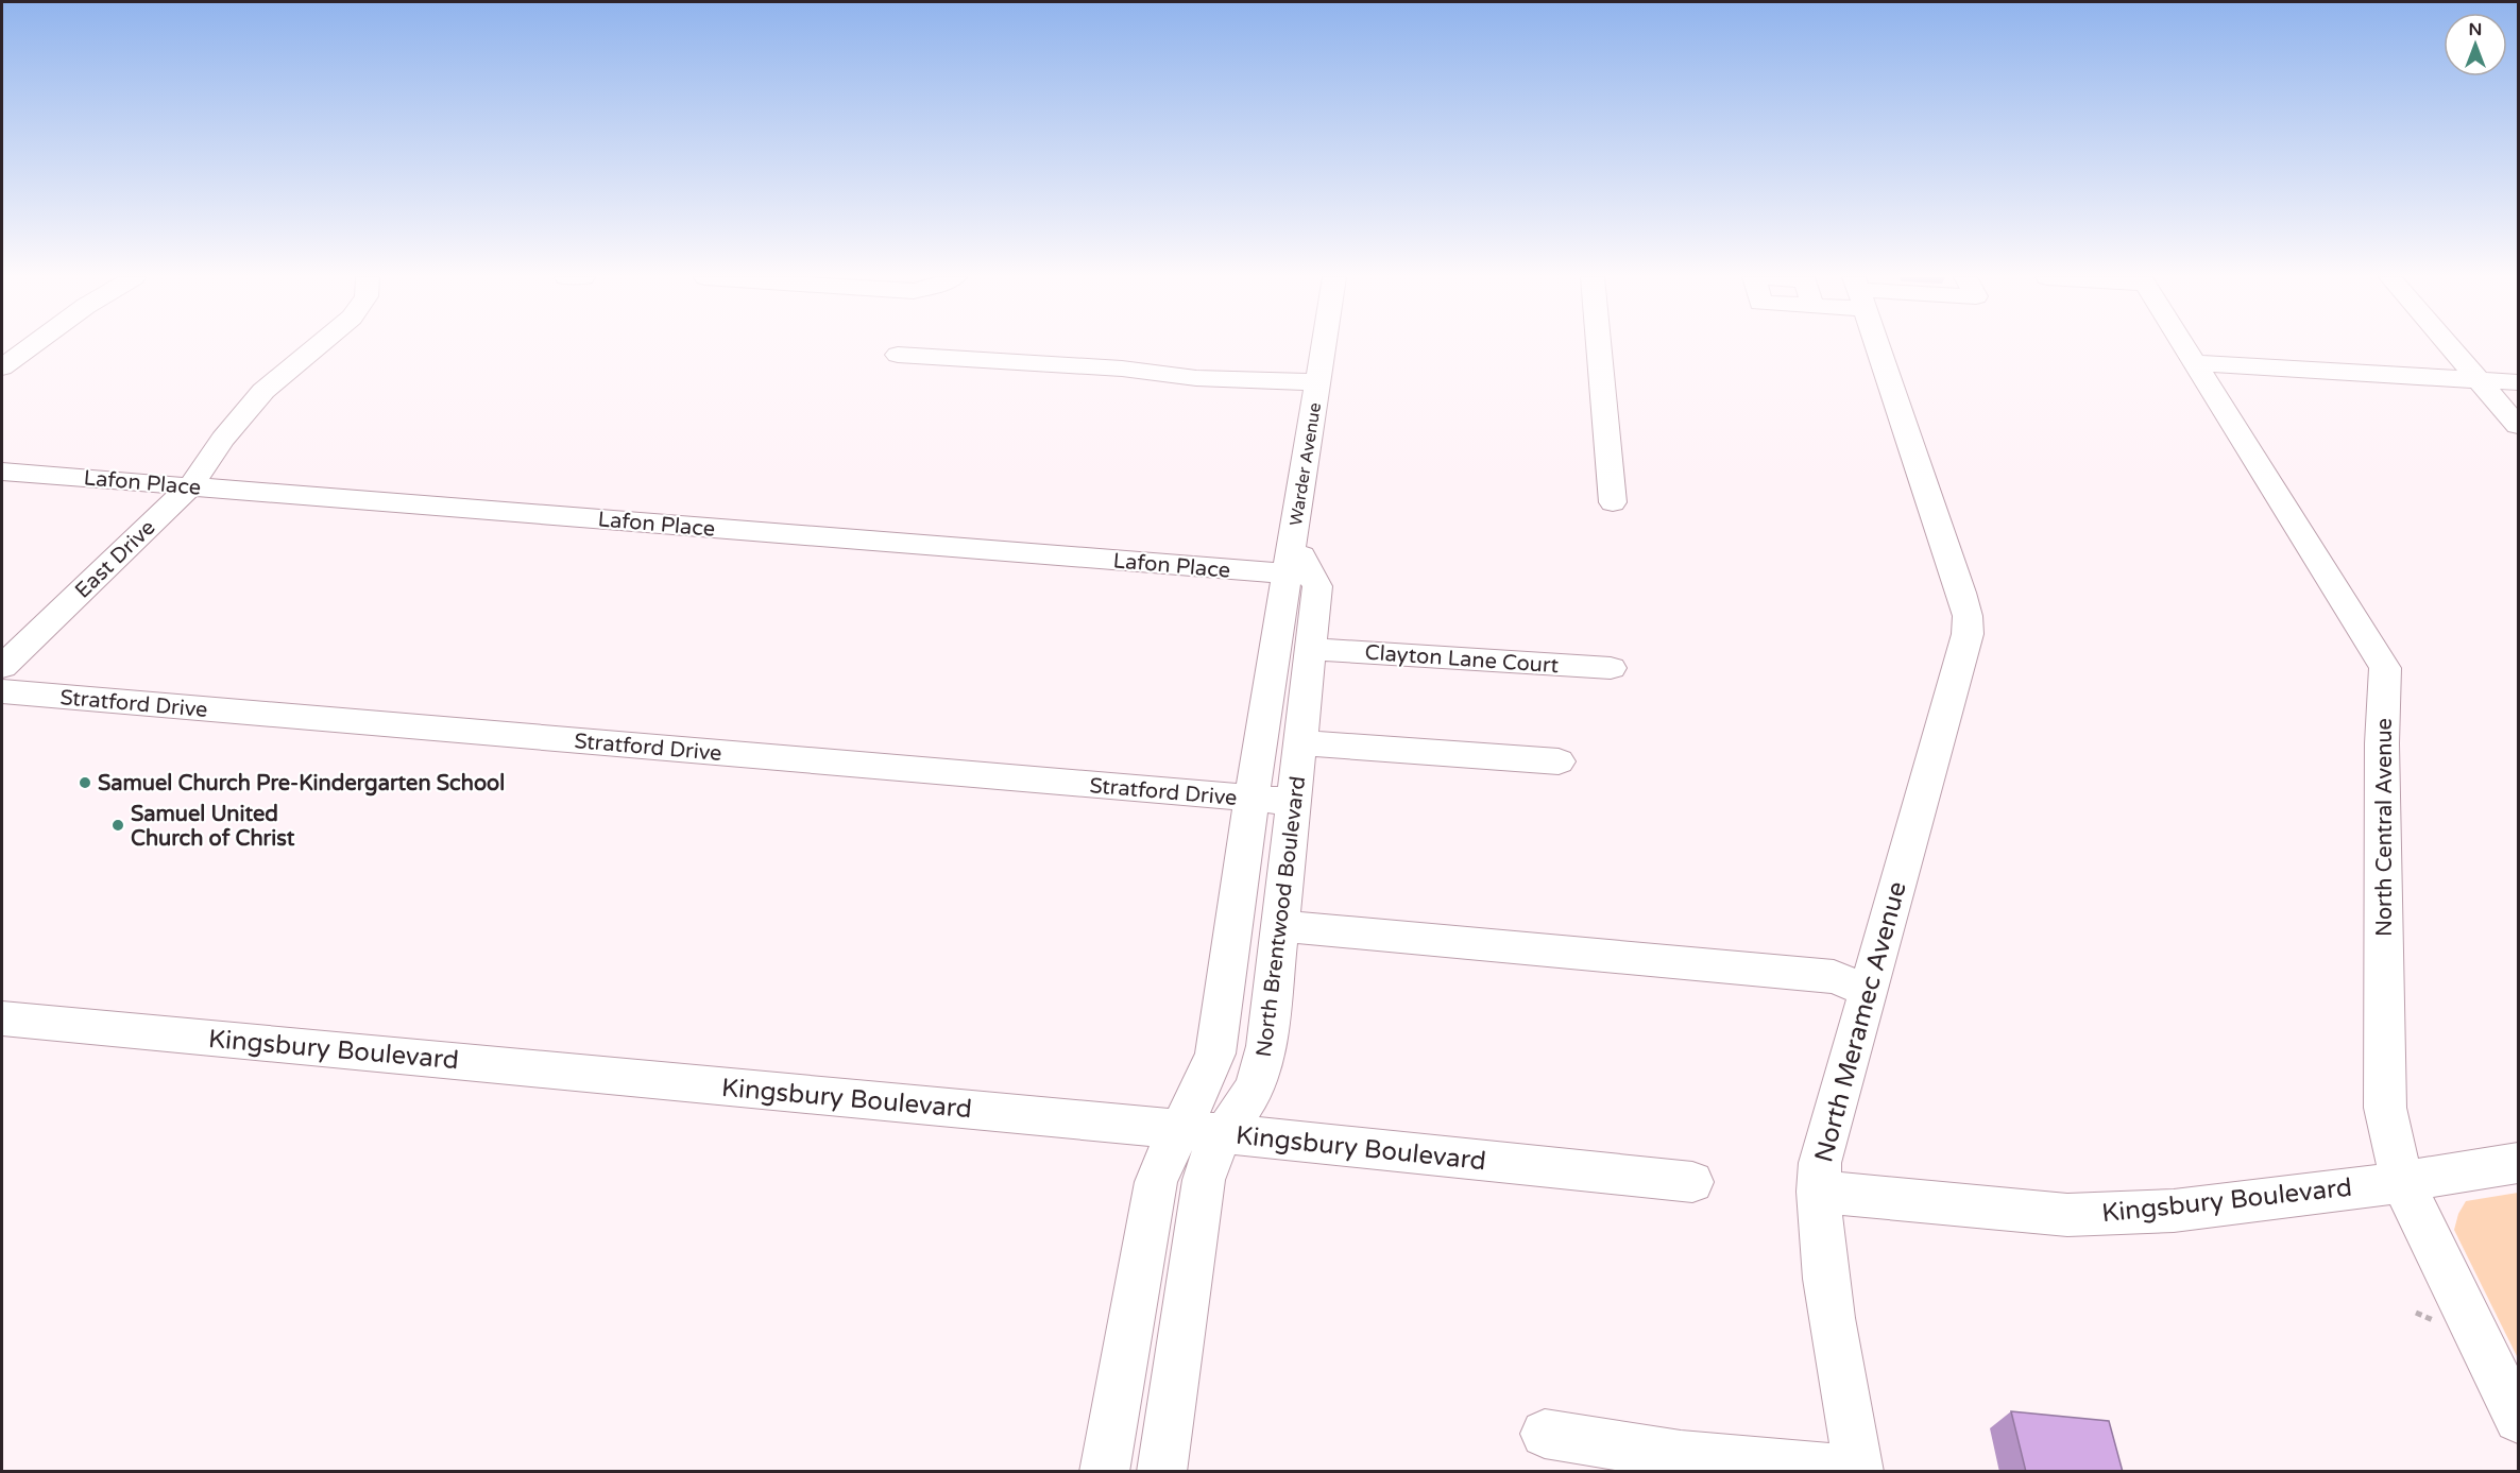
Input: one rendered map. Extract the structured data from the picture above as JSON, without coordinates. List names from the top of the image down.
{
  "streets": {
    "street": [
      "Warder Avenue",
      "Lafon Place",
      "East Drive",
      "Clayton Lane Court",
      "Stratford Drive",
      "North Central Avenue",
      "North Brentwood Boulevard",
      "North Meramec Avenue",
      "Kingsbury Boulevard"
    ]
  },
  "crossings": [
    ["Warder Avenue", "Lafon Place"],
    ["Warder Avenue", "North Brentwood Boulevard"],
    ["Lafon Place", "East Drive"],
    ["Lafon Place", "North Brentwood Boulevard"],
    ["Clayton Lane Court", "North Brentwood Boulevard"],
    ["Stratford Drive", "North Brentwood Boulevard"],
    ["North Central Avenue", "Kingsbury Boulevard"],
    ["North Brentwood Boulevard", "Kingsbury Boulevard"],
    ["North Meramec Avenue", "Kingsbury Boulevard"]
  ],
  "places": ["Samuel Church Pre-Kindergarten School", "Samuel United Church of Christ"],
  "north": "top"
}
